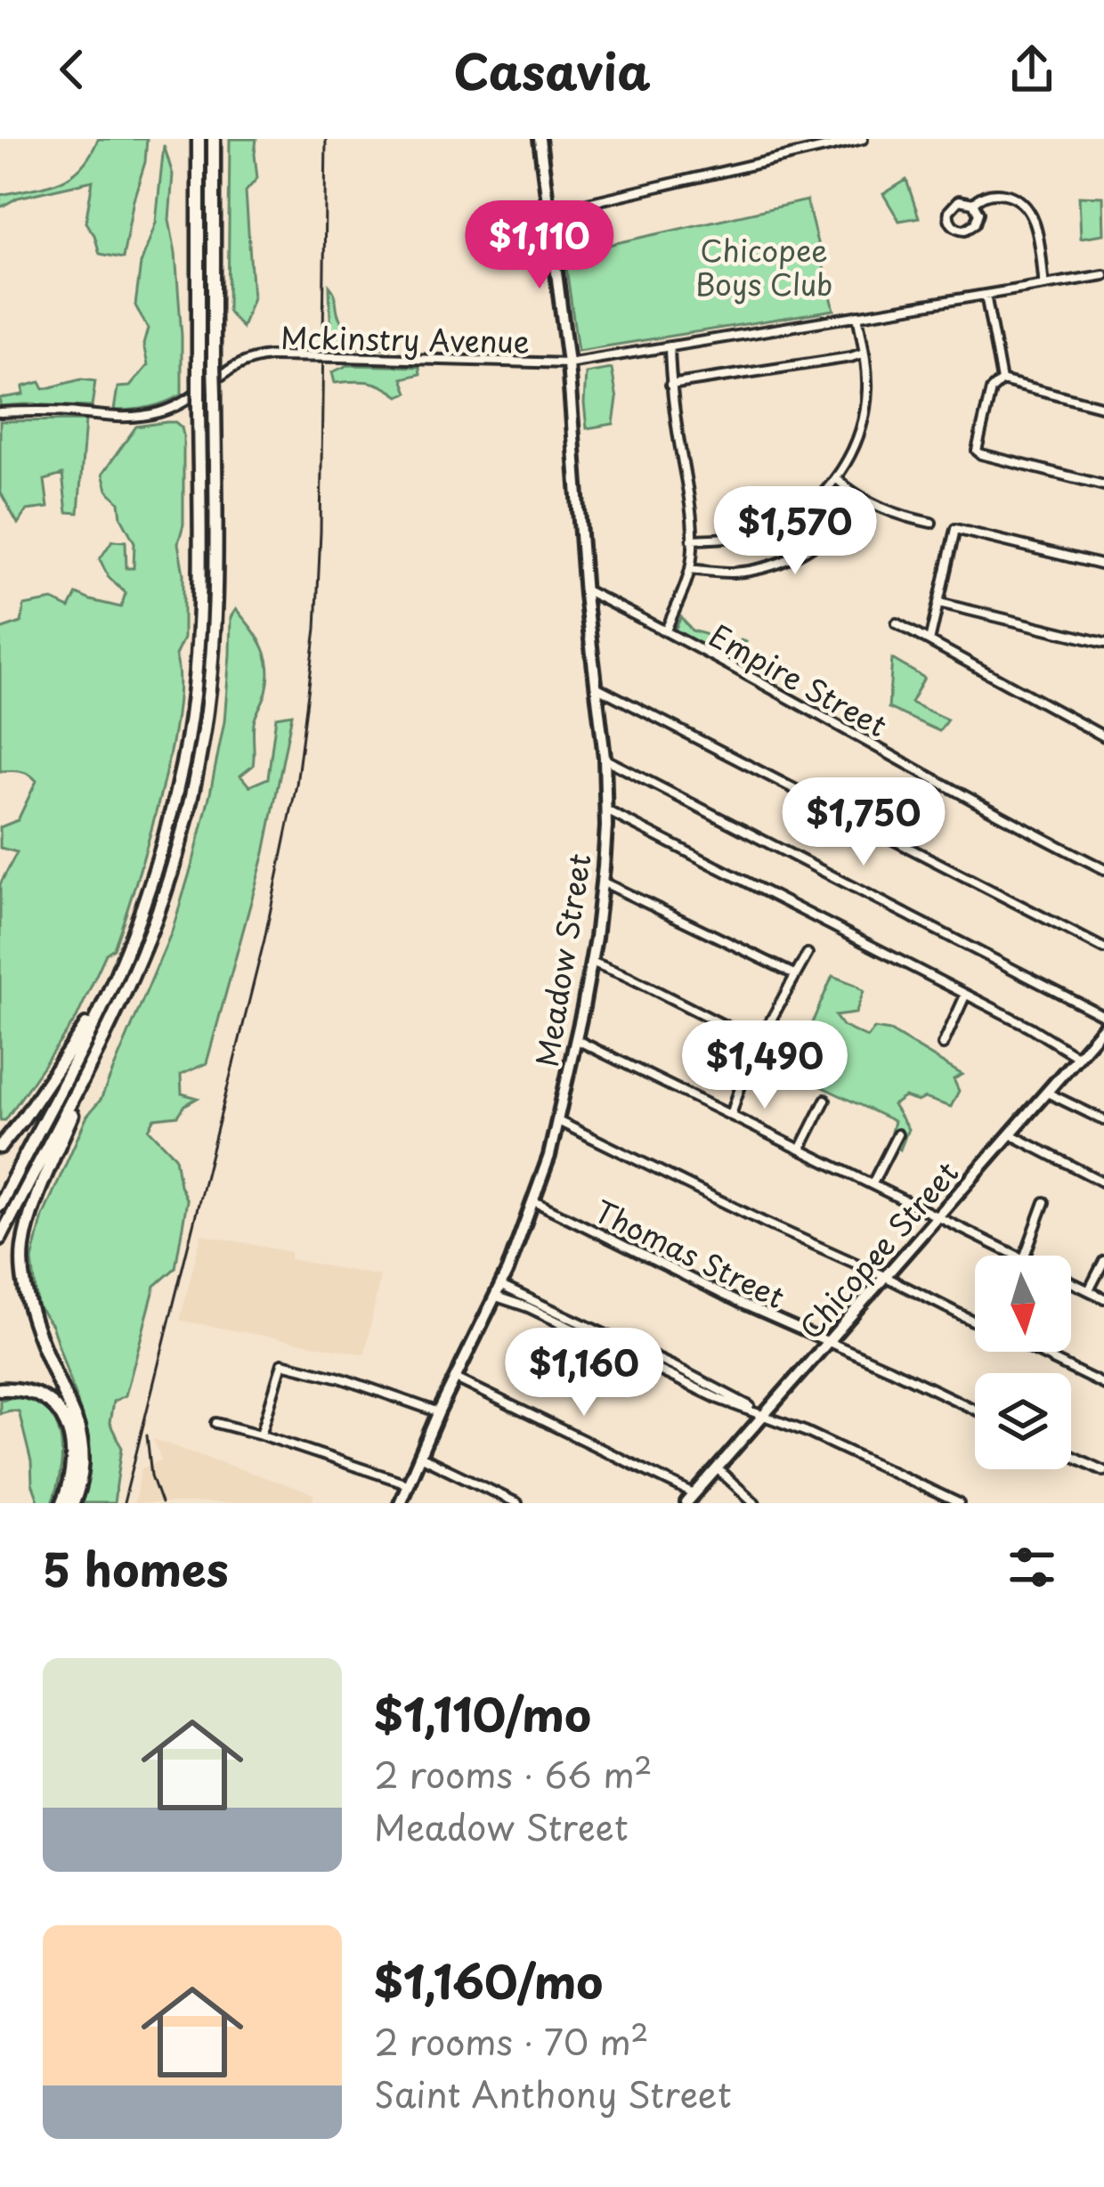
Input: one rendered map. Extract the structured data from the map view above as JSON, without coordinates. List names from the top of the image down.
{
  "streets": {
    "main road": ["Meadow Street", "Chicopee Street"],
    "street": ["Mckinstry Avenue", "Empire Street", "Thomas Street"]
  },
  "crossings": [
    ["Mckinstry Avenue", "Meadow Street"],
    ["Empire Street", "Meadow Street"],
    ["Meadow Street", "Thomas Street"],
    ["Chicopee Street", "Thomas Street"]
  ],
  "parks": ["Chicopee Boys Club"],
  "north": "bottom",
  "page": {
    "header": "Casavia",
    "price": [
      "$1,110",
      "$1,570",
      "$1,750",
      "$1,490",
      "$1,160"
    ],
    "heading": "5 homes",
    "list": [
      {
        "name": "$1,110/mo",
        "note": "2 rooms · 66 m² · Meadow Street"
      },
      {
        "name": "$1,160/mo",
        "note": "2 rooms · 70 m² · Saint Anthony Street"
      }
    ]
  }
}
